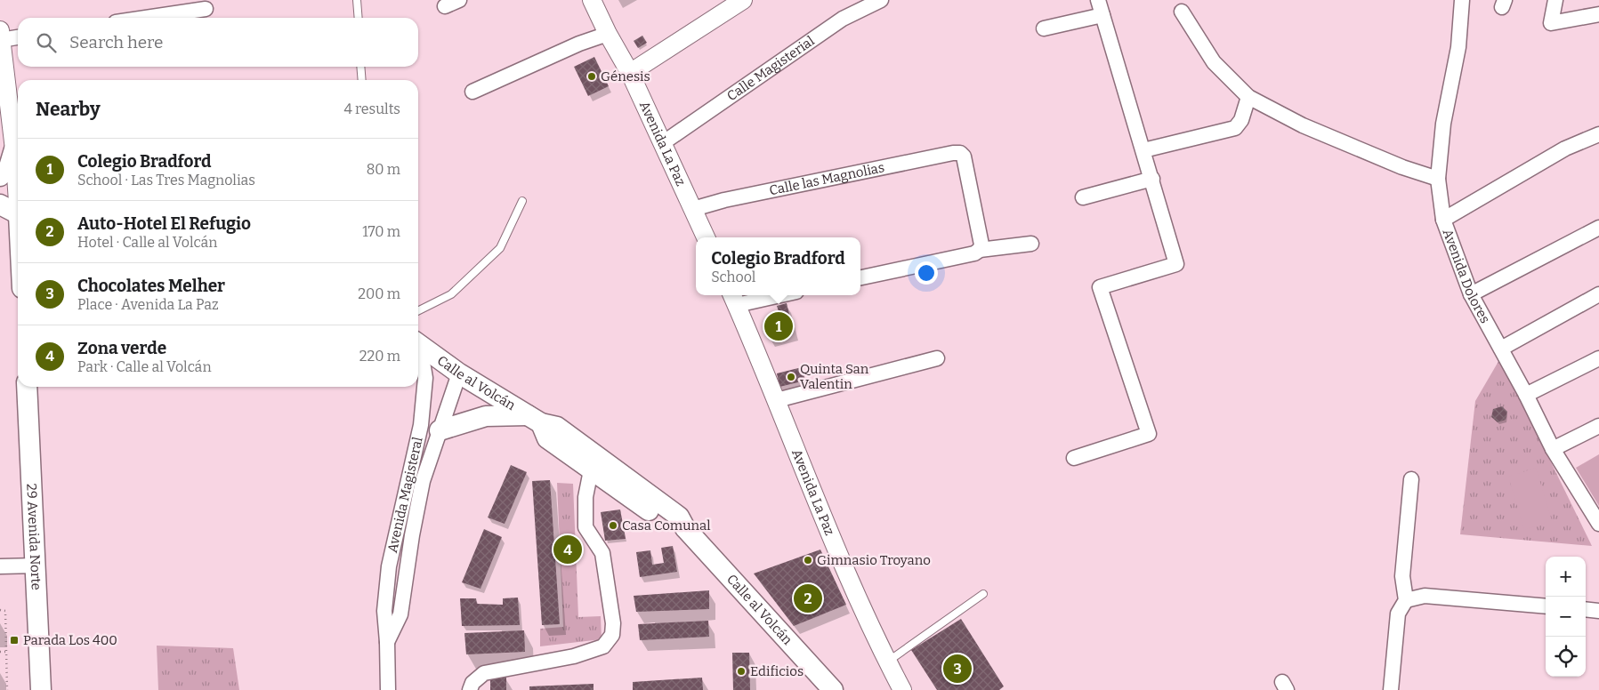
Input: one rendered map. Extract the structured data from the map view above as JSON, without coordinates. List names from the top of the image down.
{
  "streets": {
    "main road": ["Calle al Volcán", "29 Avenida Norte"],
    "street": [
      "Calle Magisterial",
      "Avenida La Paz",
      "Calle las Magnolias",
      "Avenida Dolores",
      "Avenida Magisteral"
    ]
  },
  "crossings": [
    ["Calle Magisterial", "Avenida La Paz"],
    ["Avenida La Paz", "Calle las Magnolias"],
    ["Calle al Volcán", "Avenida Magisteral"]
  ],
  "places": {
    "other": [
      "Génesis",
      "Quinta San Valentin",
      "Casa Comunal",
      "Gimnasio Troyano",
      "Edificios"
    ],
    "transit": ["Parada Los 400"]
  },
  "page": {
    "search": "Search here",
    "heading": ["Nearby", "4 results"],
    "list": [
      {
        "mark": "1",
        "name": "Colegio Bradford",
        "note": "School · Las Tres Magnolias",
        "value": "80 m"
      },
      {
        "mark": "2",
        "name": "Auto-Hotel El Refugio",
        "note": "Hotel · Calle al Volcán",
        "value": "170 m"
      },
      {
        "mark": "3",
        "name": "Chocolates Melher",
        "note": "Place · Avenida La Paz",
        "value": "200 m"
      },
      {
        "mark": "4",
        "name": "Zona verde",
        "note": "Park · Calle al Volcán",
        "value": "220 m"
      }
    ],
    "popup": ["Colegio Bradford", "School"],
    "pins": [
      "1",
      "4",
      "2",
      "3"
    ],
    "map_buttons": ["+", "−"]
  }
}
